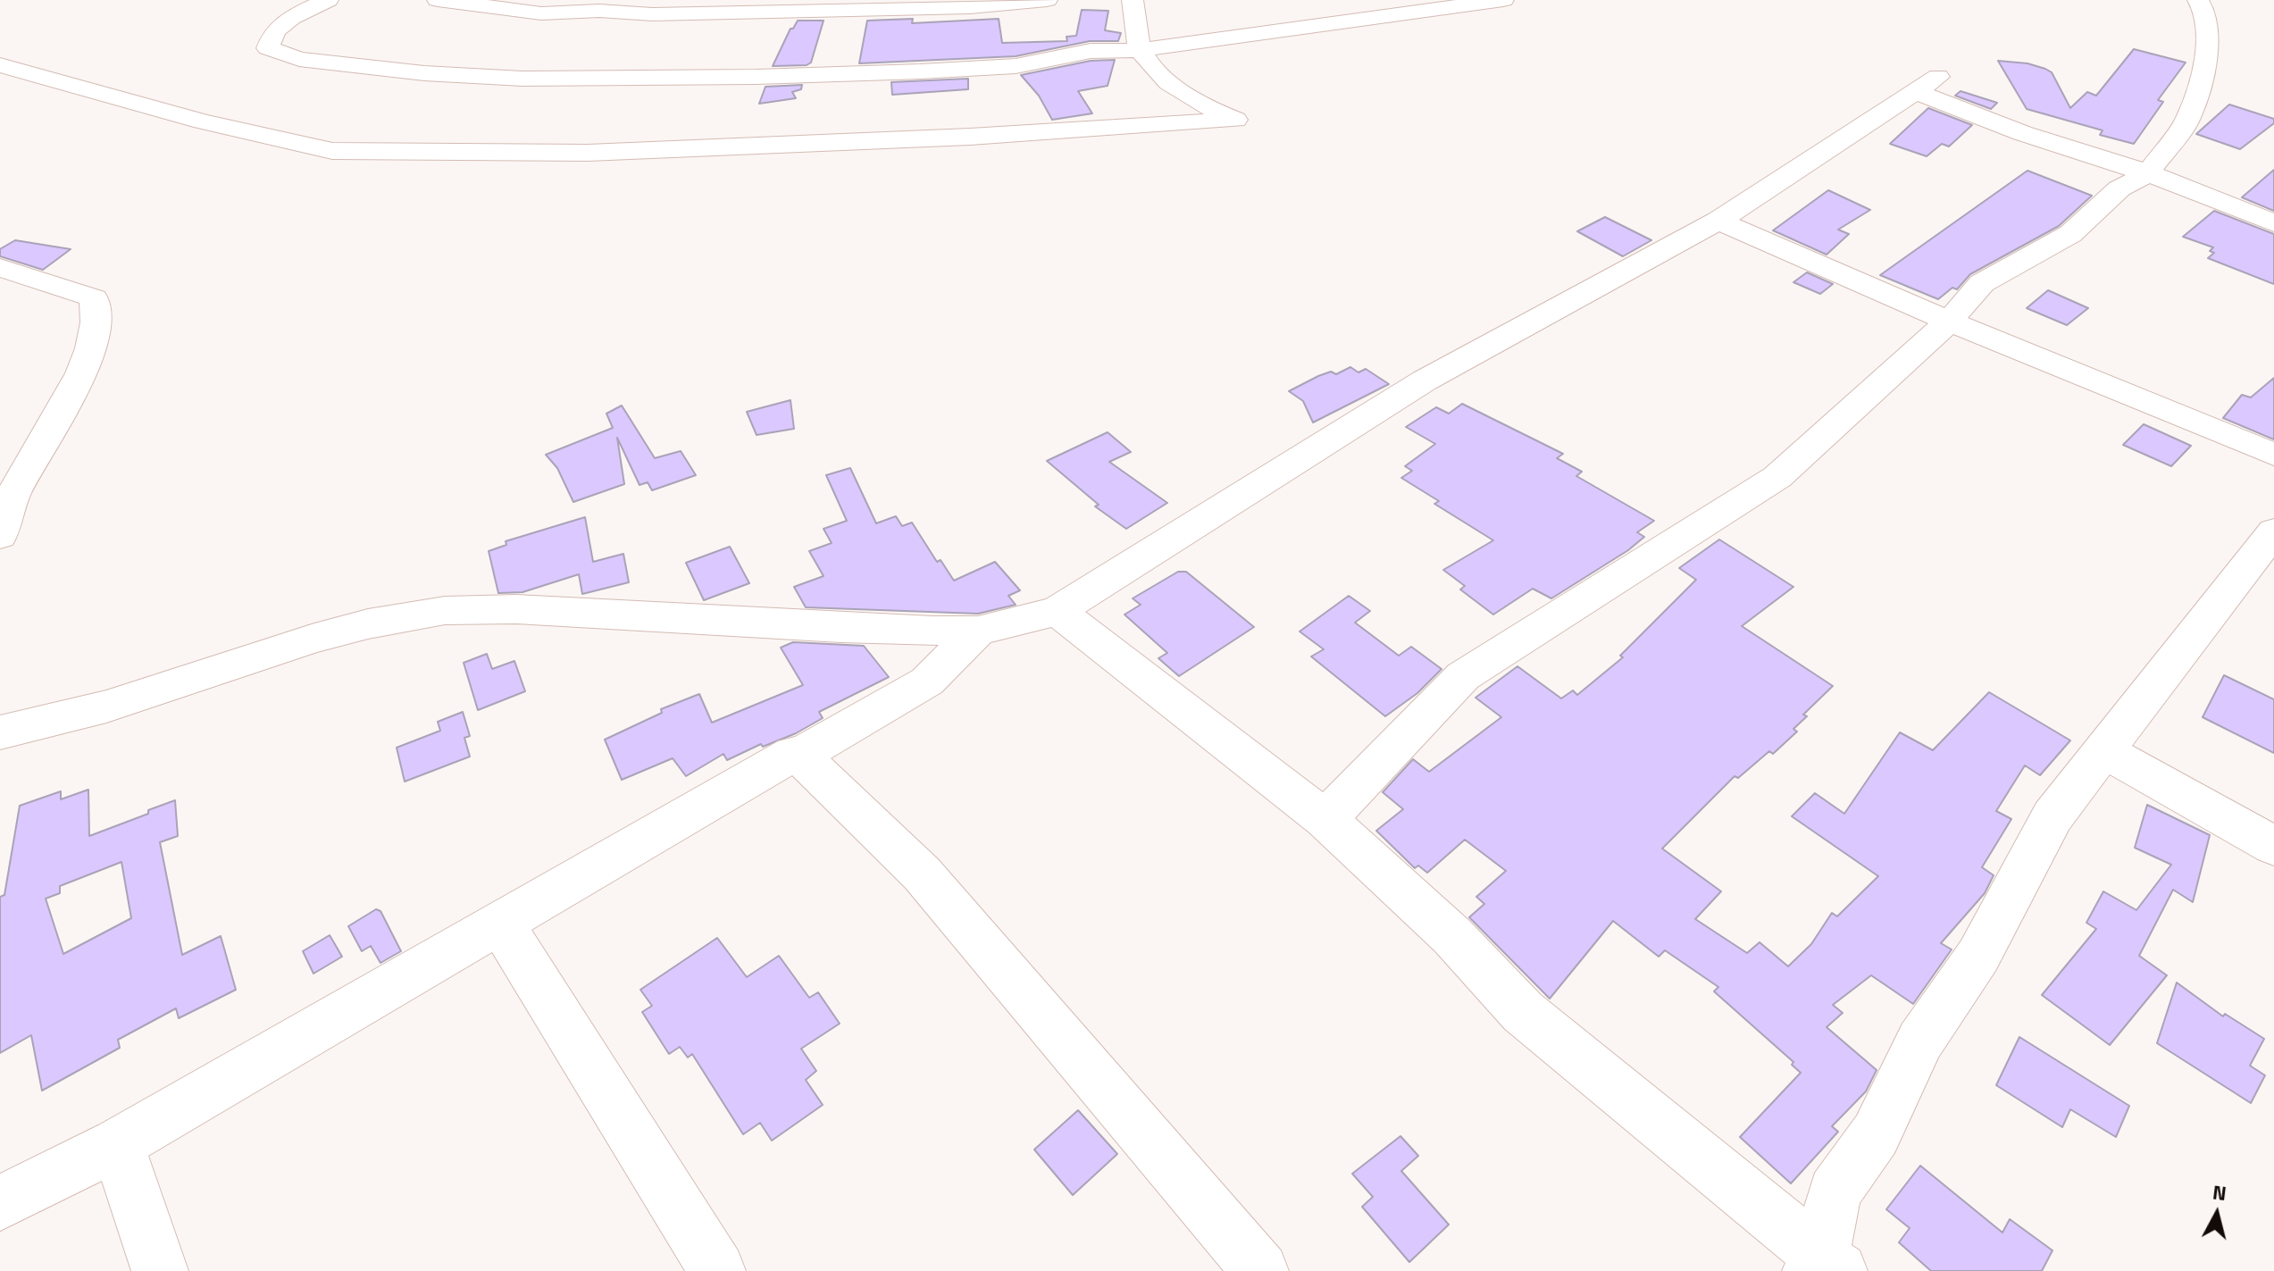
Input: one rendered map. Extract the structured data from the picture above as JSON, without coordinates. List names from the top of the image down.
{
  "north": "top"
}
